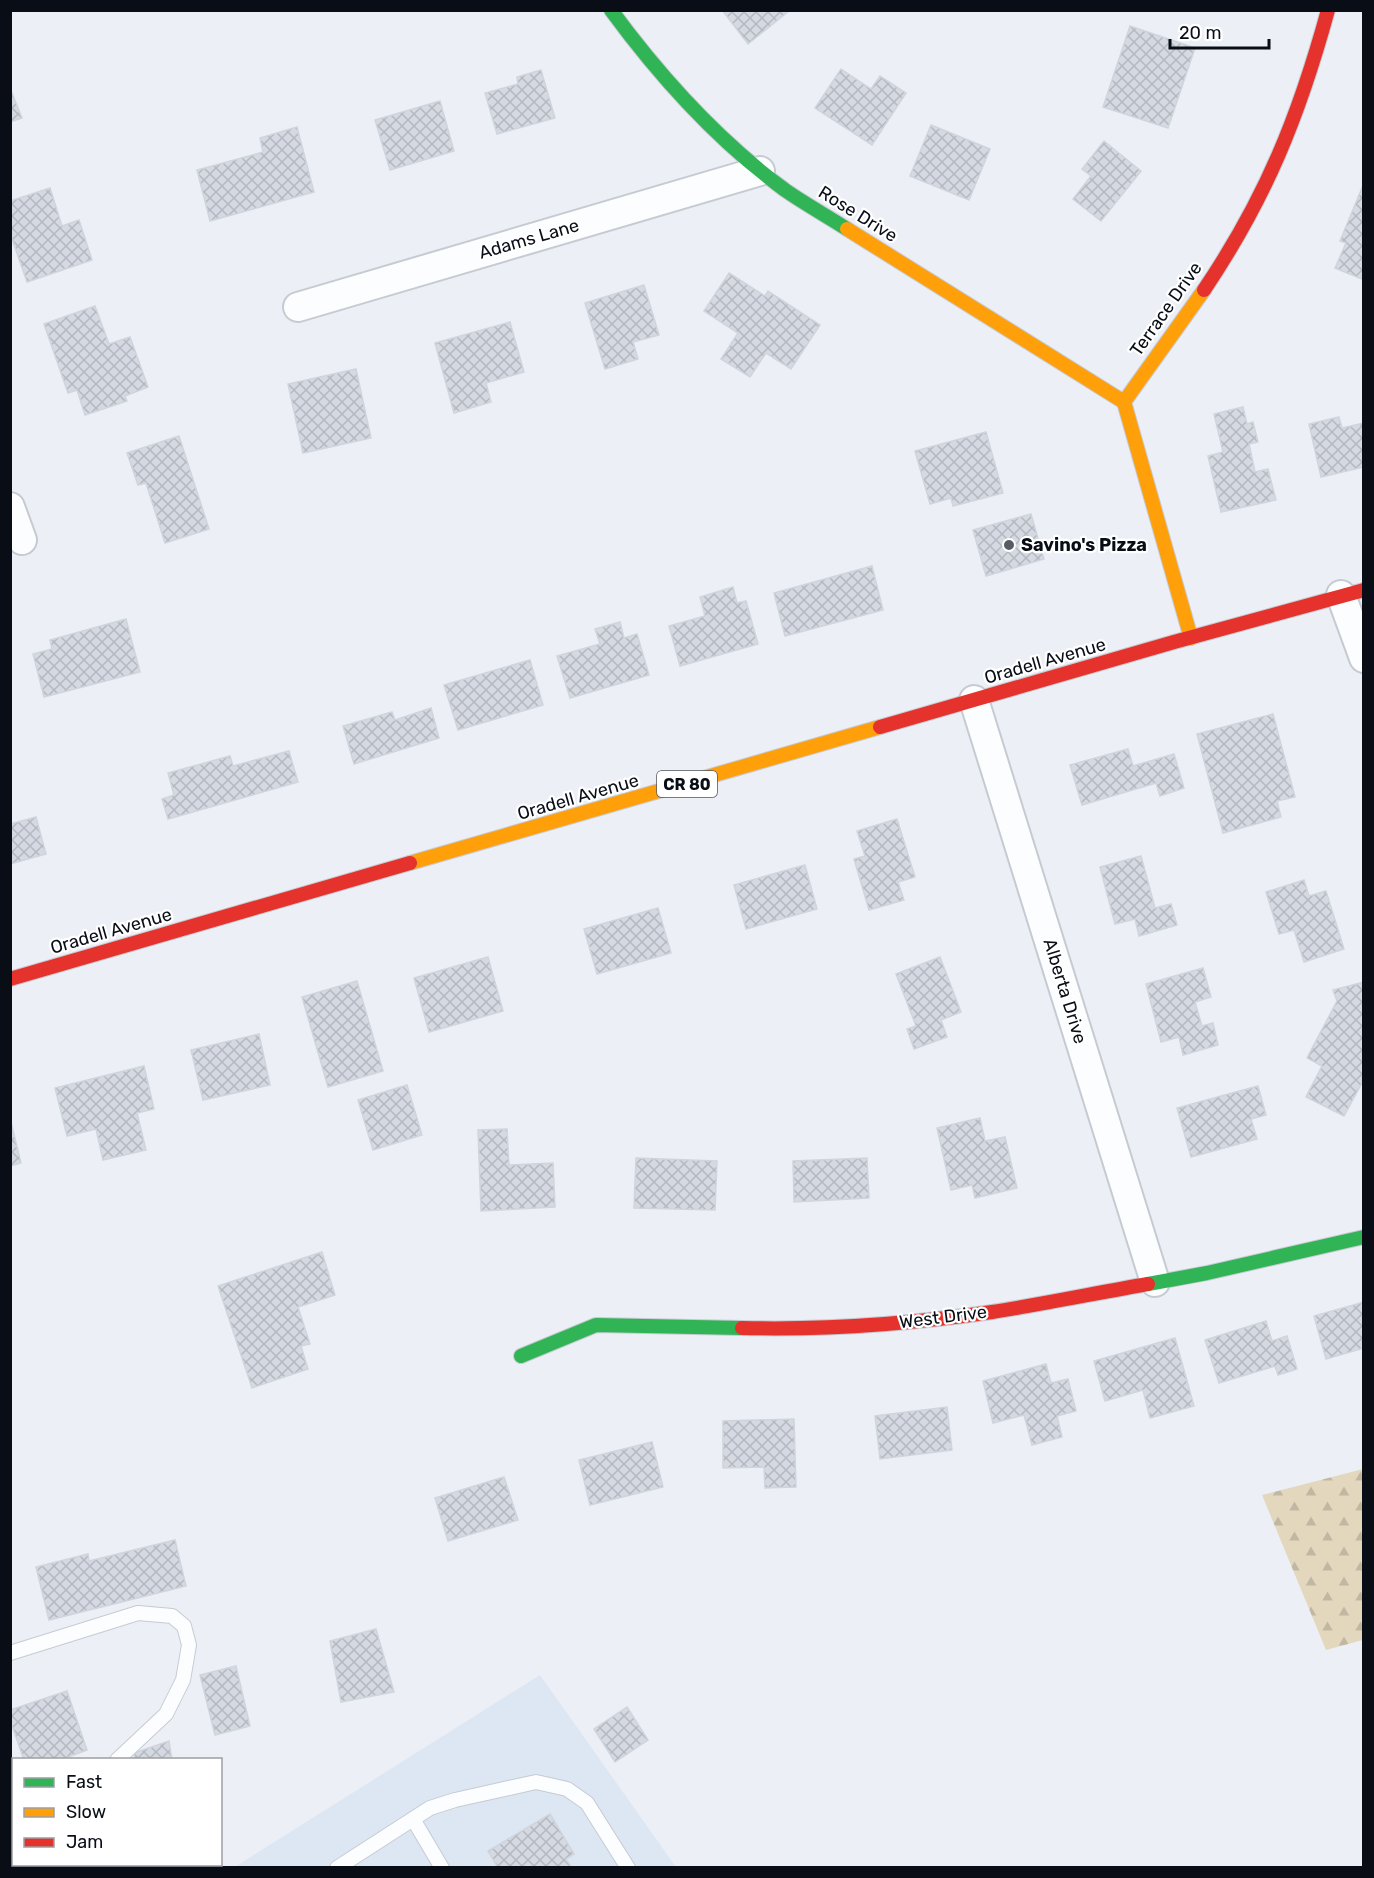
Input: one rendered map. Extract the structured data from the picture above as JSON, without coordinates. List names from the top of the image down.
{
  "streets": {
    "street": [
      "Rose Drive",
      "Adams Lane",
      "Terrace Drive",
      "Oradell Avenue",
      "CR 80",
      "Alberta Drive",
      "West Drive"
    ]
  },
  "crossings": [
    ["Rose Drive", "Adams Lane"],
    ["Rose Drive", "Terrace Drive"],
    ["Oradell Avenue", "Alberta Drive"],
    ["Alberta Drive", "West Drive"]
  ],
  "places": ["Savino's Pizza"],
  "legend": ["Fast", "Slow", "Jam"],
  "scale_bar": "20 m"
}
